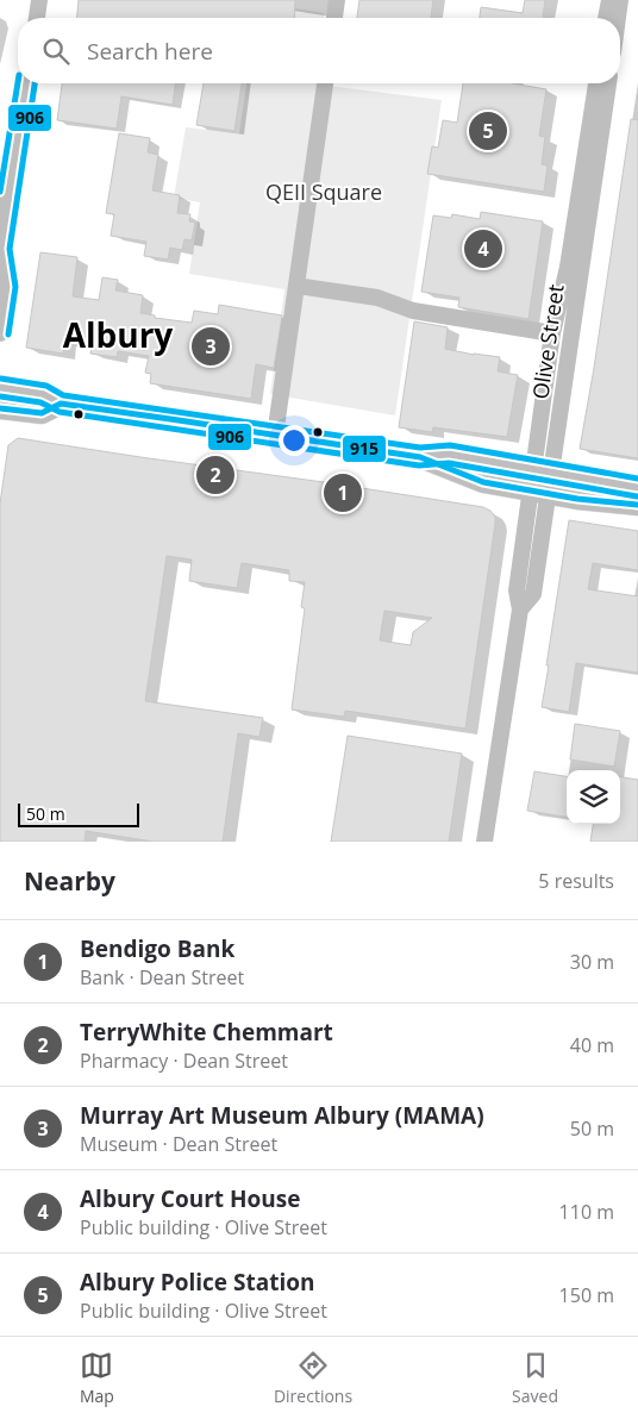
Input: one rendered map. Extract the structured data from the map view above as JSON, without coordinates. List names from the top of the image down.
{
  "streets": {
    "street": ["Olive Street"]
  },
  "districts": ["Albury"],
  "parks": ["QEII Square"],
  "lines": ["transit line 906", "transit line 915"],
  "scale_bar": "50 m",
  "page": {
    "search": "Search here",
    "pins": [
      "5",
      "4",
      "3",
      "2",
      "1"
    ],
    "scale": "50 m",
    "heading": ["Nearby", "5 results"],
    "list": [
      {
        "mark": "1",
        "name": "Bendigo Bank",
        "note": "Bank · Dean Street",
        "value": "30 m"
      },
      {
        "mark": "2",
        "name": "TerryWhite Chemmart",
        "note": "Pharmacy · Dean Street",
        "value": "40 m"
      },
      {
        "mark": "3",
        "name": "Murray Art Museum Albury (MAMA)",
        "note": "Museum · Dean Street",
        "value": "50 m"
      },
      {
        "mark": "4",
        "name": "Albury Court House",
        "note": "Public building · Olive Street",
        "value": "110 m"
      },
      {
        "mark": "5",
        "name": "Albury Police Station",
        "note": "Public building · Olive Street",
        "value": "150 m"
      }
    ],
    "nav": ["Map", "Directions", "Saved"]
  }
}
